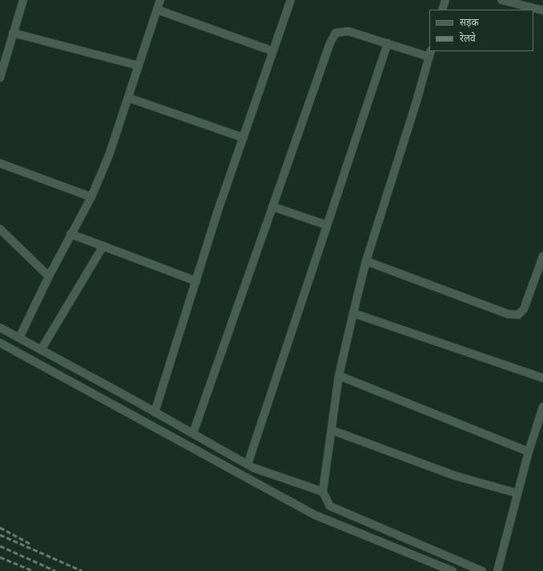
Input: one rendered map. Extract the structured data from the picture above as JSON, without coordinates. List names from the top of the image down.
{
  "legend": ["सड़क", "रेलवे"]
}
